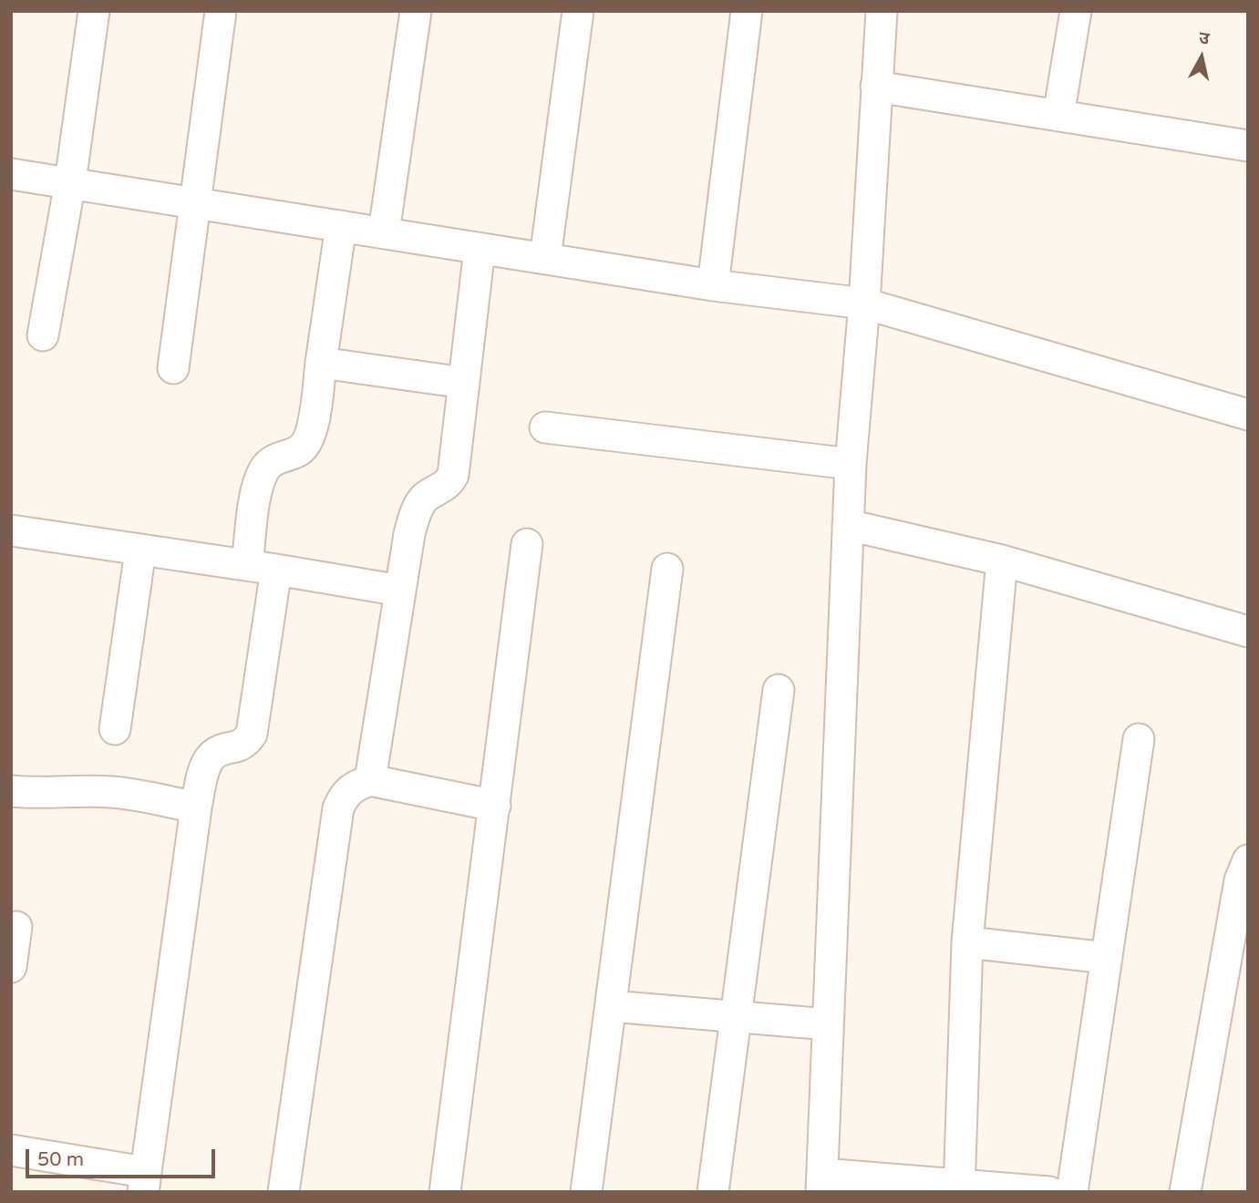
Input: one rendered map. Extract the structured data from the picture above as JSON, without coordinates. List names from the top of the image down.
{
  "scale_bar": "50 m",
  "north": "top"
}
